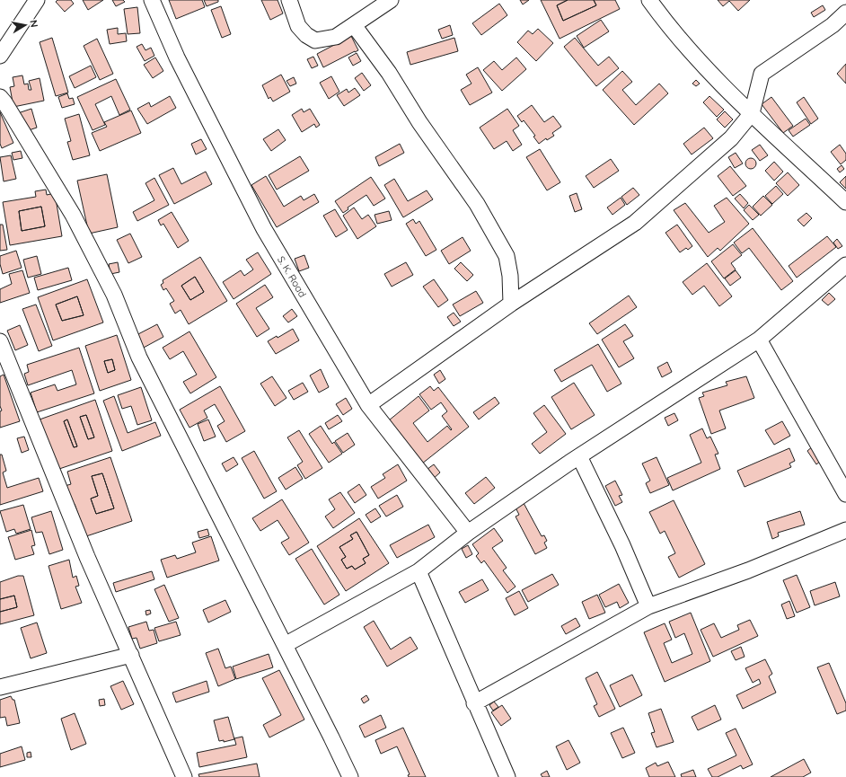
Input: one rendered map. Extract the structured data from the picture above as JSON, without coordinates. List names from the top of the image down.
{
  "streets": {
    "street": ["S. K. Road"]
  },
  "north": "right"
}
